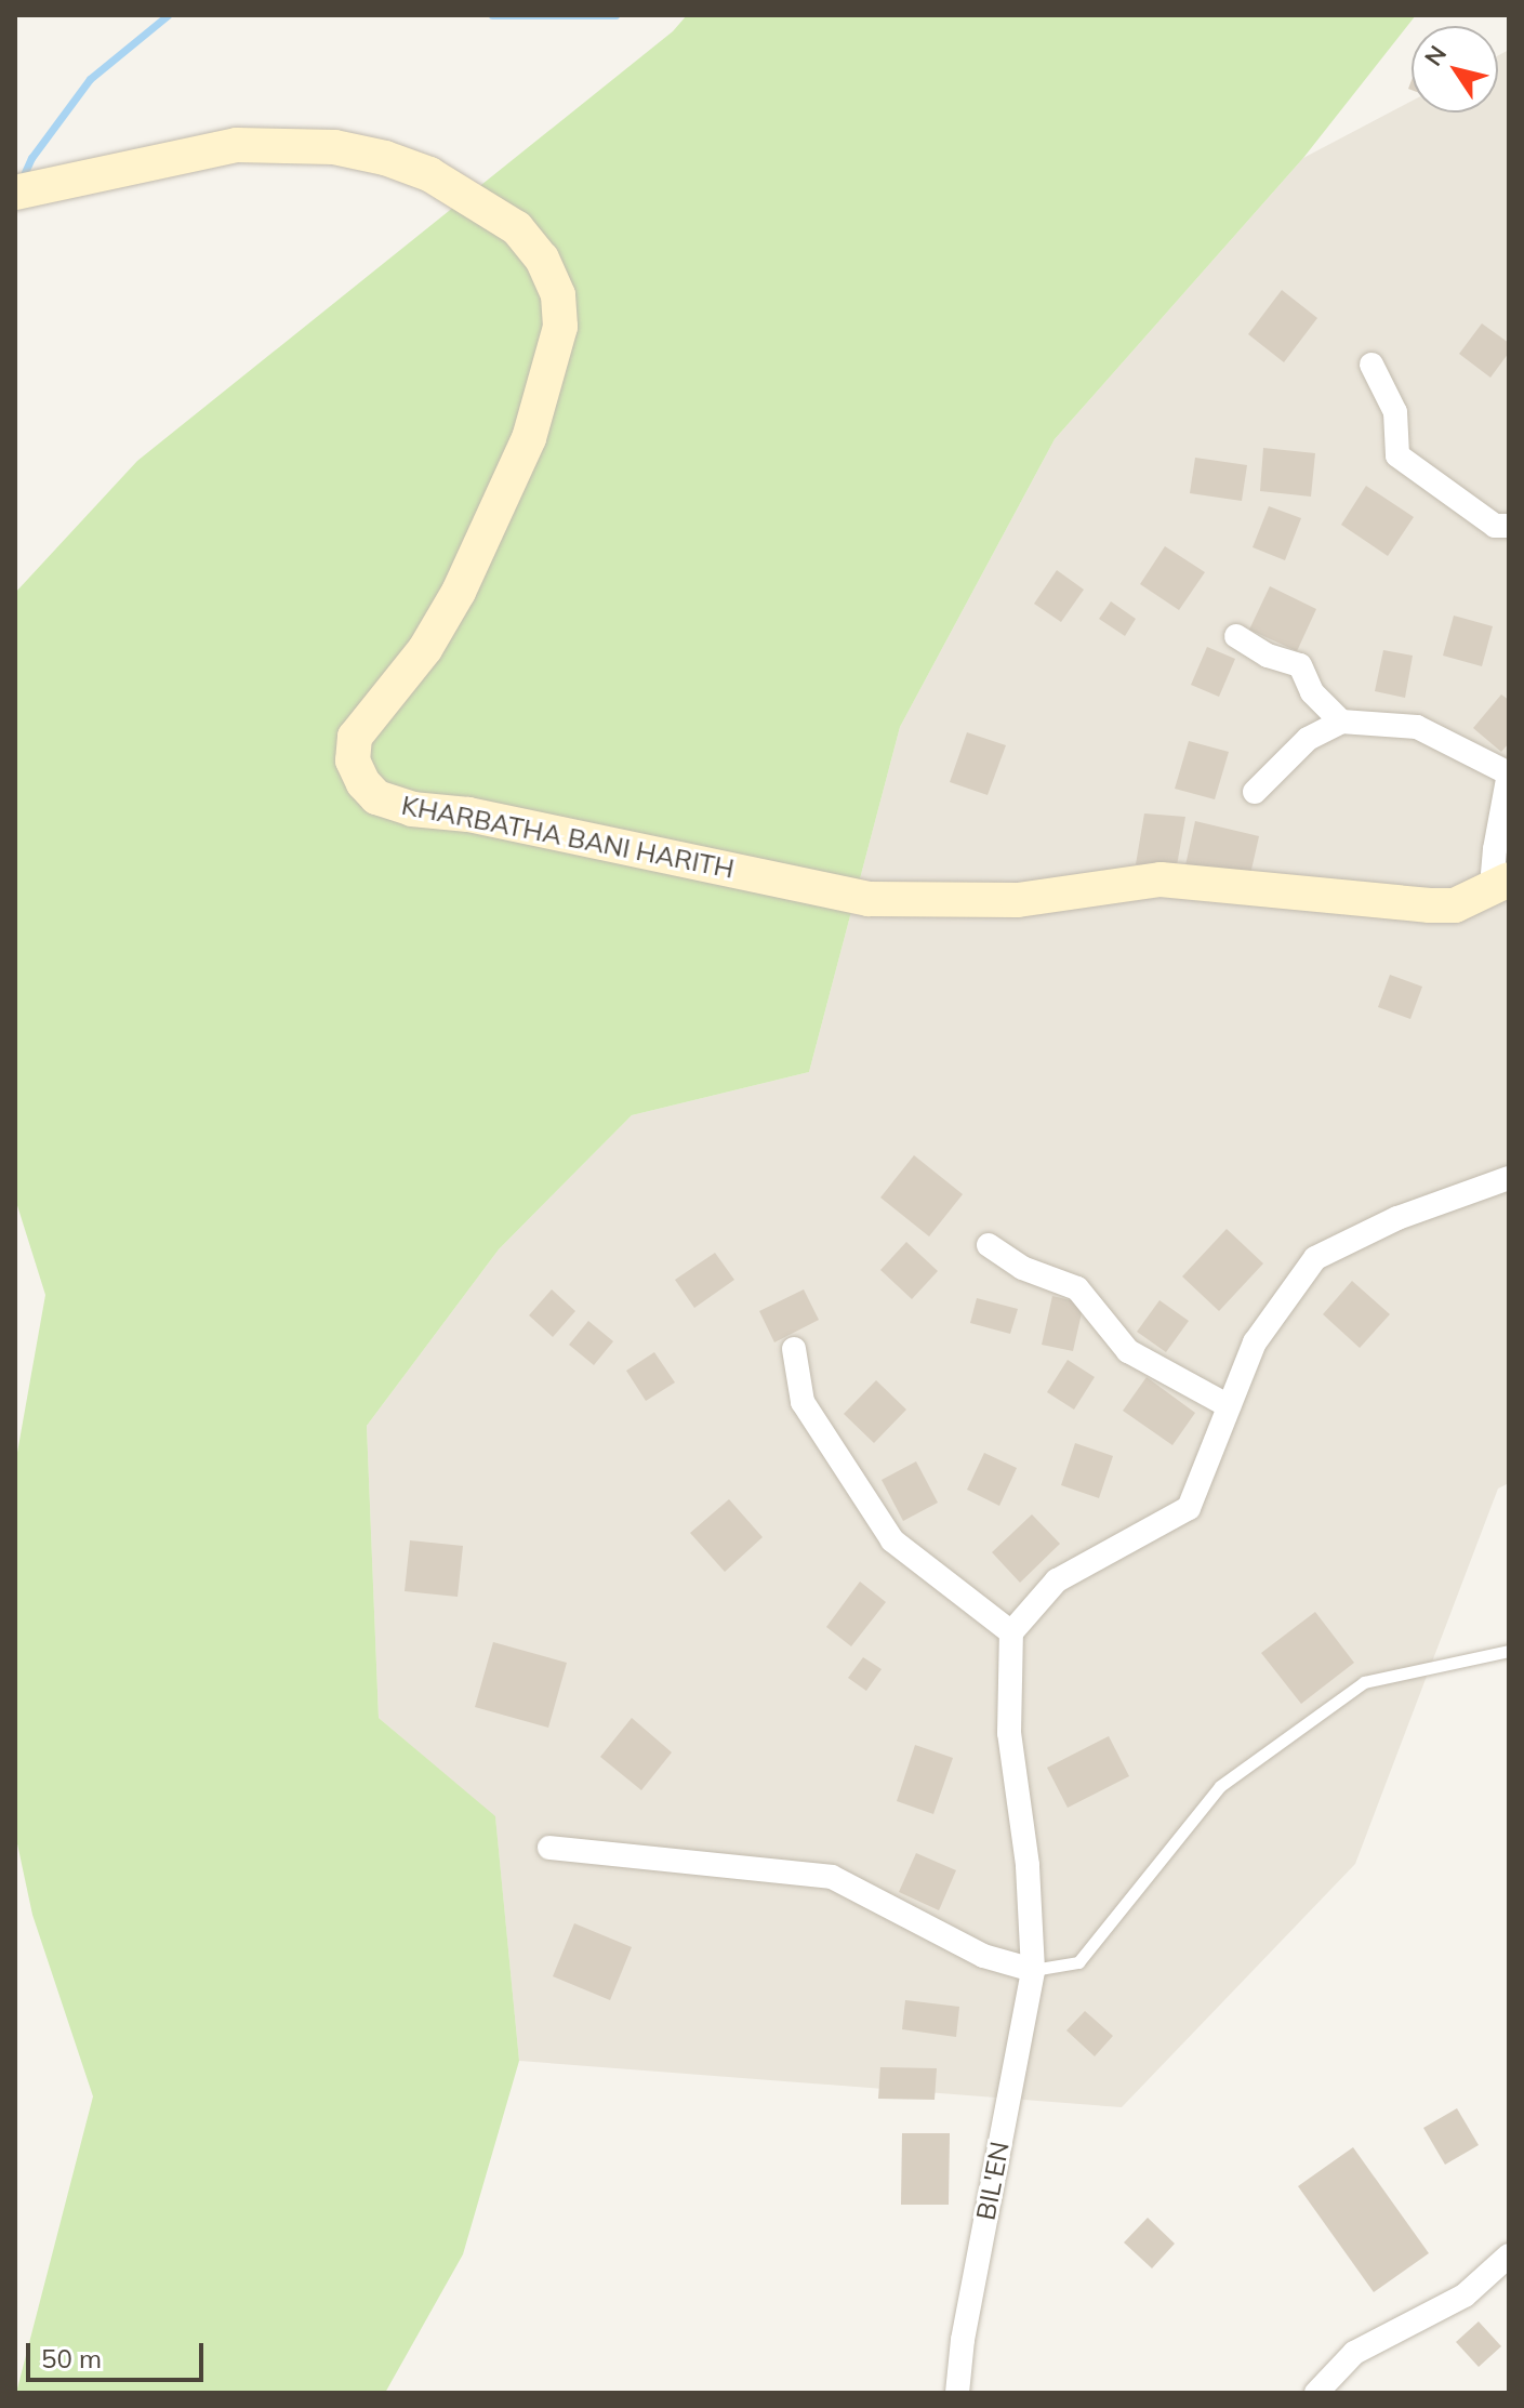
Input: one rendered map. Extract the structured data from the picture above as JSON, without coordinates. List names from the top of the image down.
{
  "streets": {
    "street": ["KHARBATHA BANI HARITH", "BIL'EN"]
  },
  "scale_bar": "50 m",
  "north": "top left"
}
